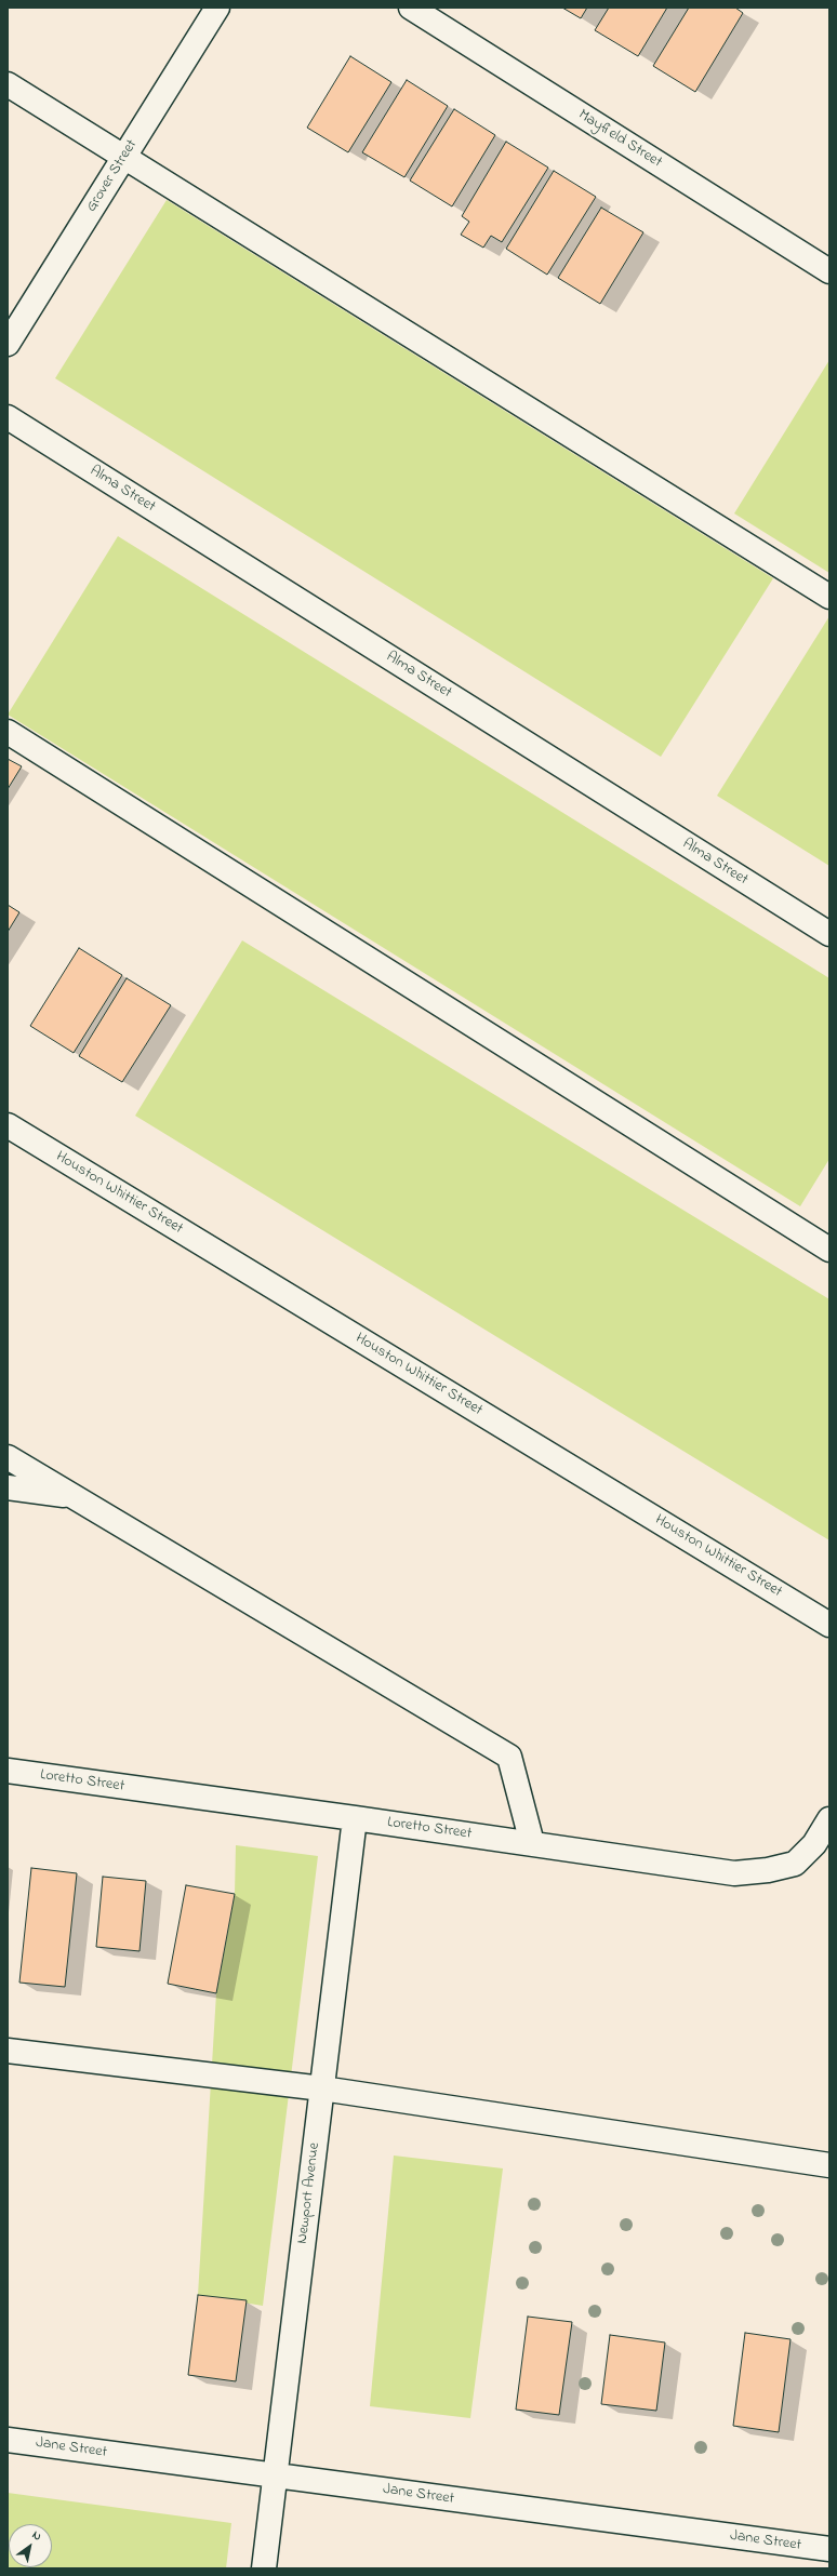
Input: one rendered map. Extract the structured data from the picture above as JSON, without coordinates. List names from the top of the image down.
{
  "streets": {
    "street": [
      "Mayfield Street",
      "Grover Street",
      "Alma Street",
      "Houston Whittier Street",
      "Loretto Street",
      "Newport Avenue",
      "Jane Street"
    ]
  },
  "crossings": [
    ["Loretto Street", "Newport Avenue"],
    ["Newport Avenue", "Jane Street"]
  ],
  "north": "top right"
}
